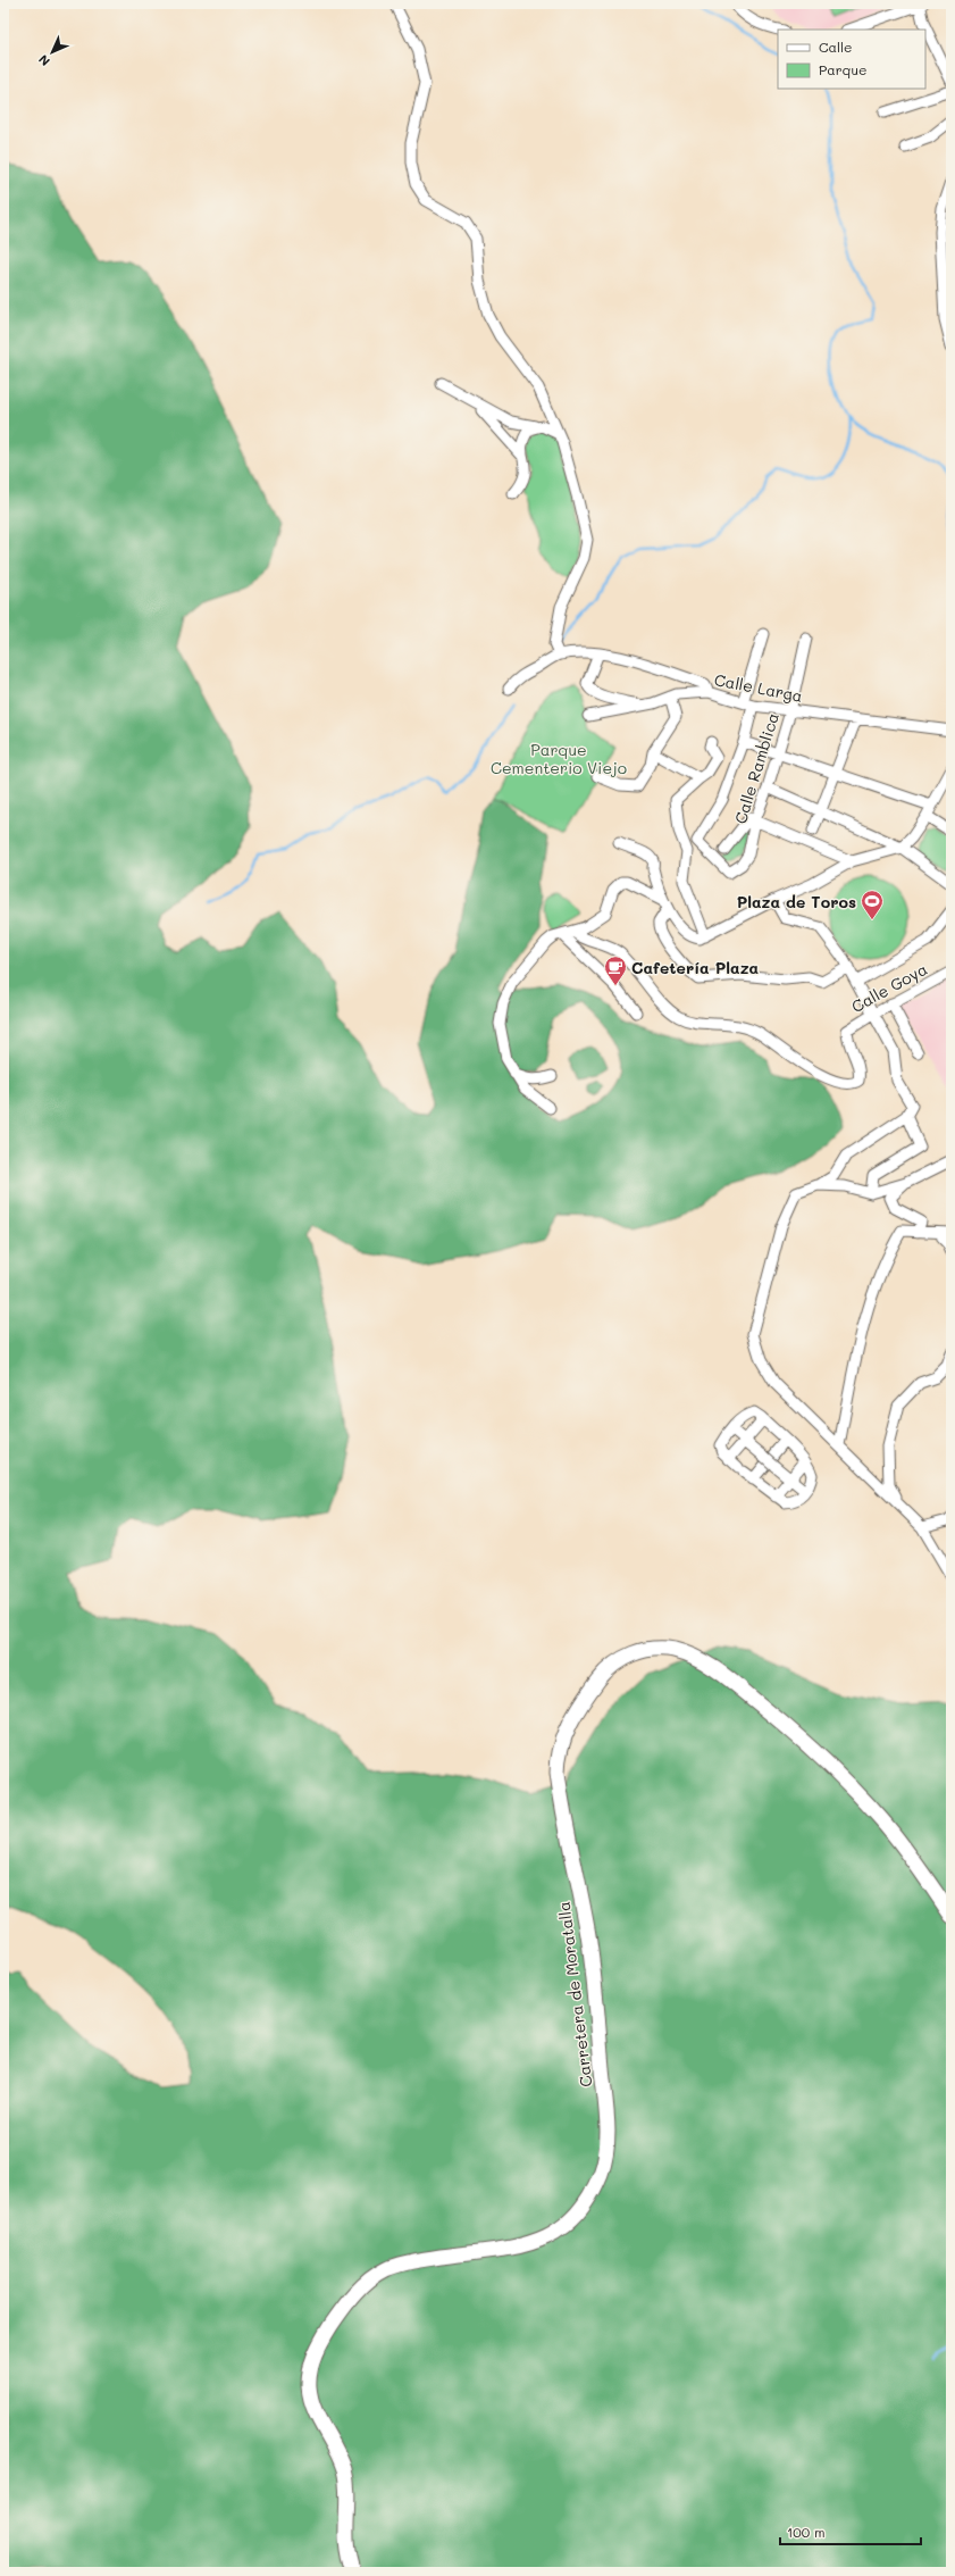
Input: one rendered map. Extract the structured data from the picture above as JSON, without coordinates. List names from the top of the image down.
{
  "streets": {
    "main road": ["Carretera de Moratalla"],
    "street": ["Calle Larga", "Calle Ramblica", "Calle Goya"]
  },
  "crossings": [
    ["Calle Larga", "Calle Ramblica"]
  ],
  "parks": ["Parque Cementerio Viejo"],
  "places": {
    "sports": ["Plaza de Toros"],
    "cafe": ["Cafetería Plaza"]
  },
  "legend": ["Calle", "Parque"],
  "scale_bar": "100 m",
  "north": "bottom left"
}
